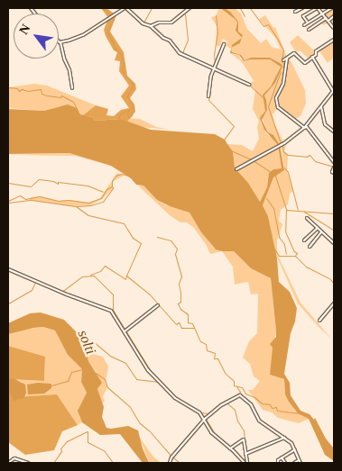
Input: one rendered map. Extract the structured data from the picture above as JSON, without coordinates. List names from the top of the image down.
{
  "water": ["solti"],
  "north": "top left"
}
